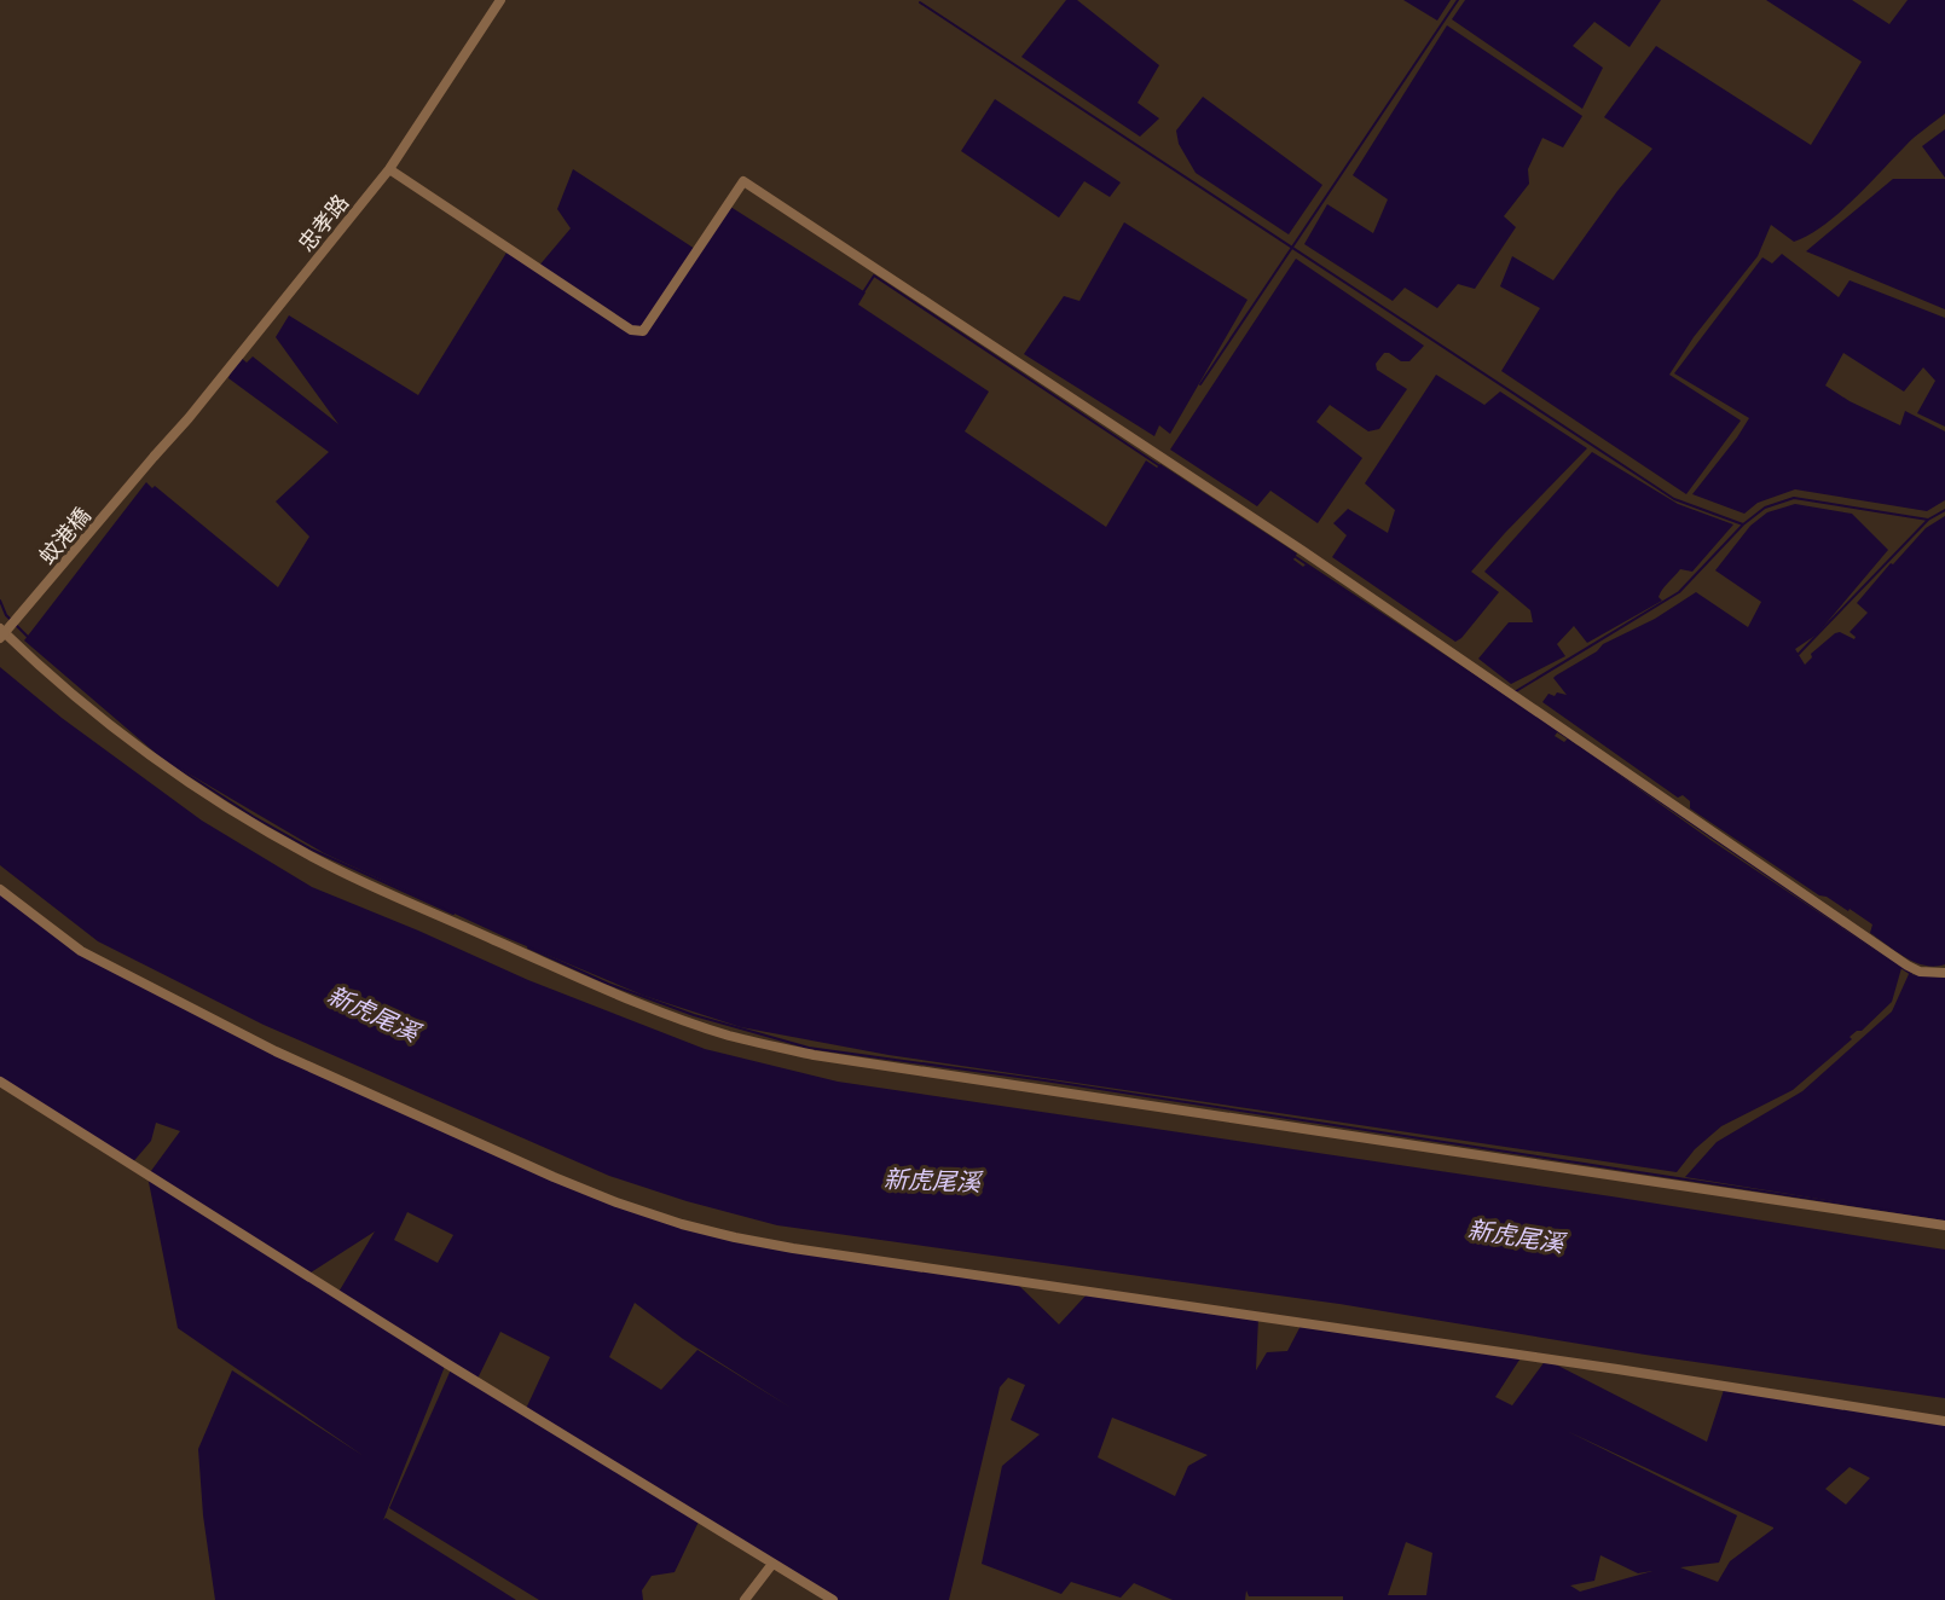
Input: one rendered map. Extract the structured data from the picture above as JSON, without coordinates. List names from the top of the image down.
{
  "streets": {
    "street": ["忠孝路", "蚊港橋"]
  },
  "crossings": [
    ["忠孝路", "蚊港橋"]
  ],
  "water": ["新虎尾溪"]
}
